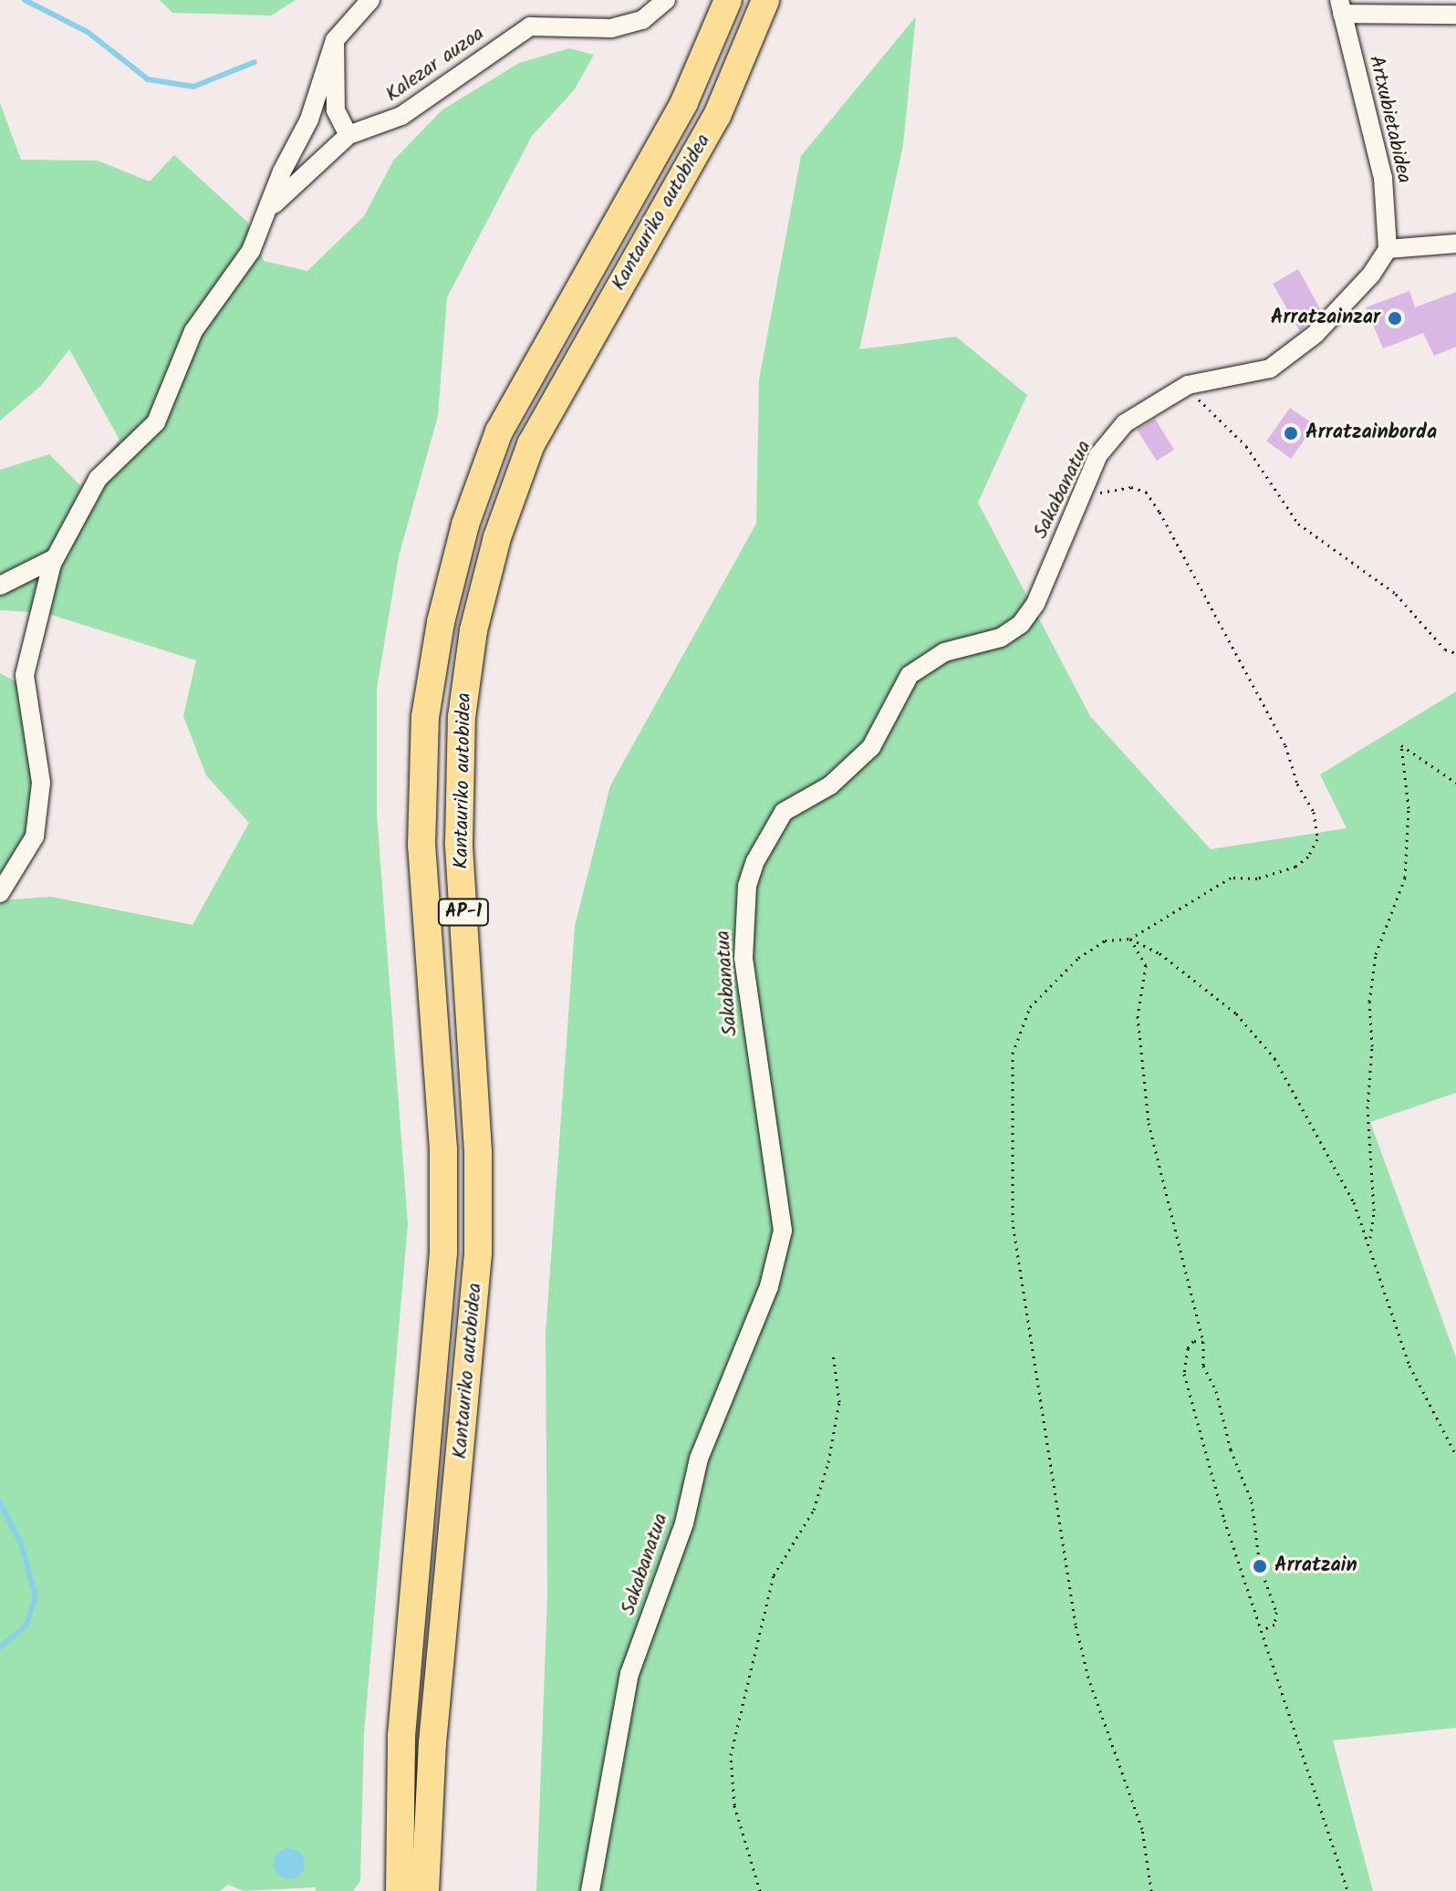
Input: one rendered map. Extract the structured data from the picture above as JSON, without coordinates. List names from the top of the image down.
{
  "streets": {
    "highway": ["Kantauriko autobidea", "AP-1"],
    "street": ["Kalezar auzoa", "Artxubietabidea", "Sakabanatua"]
  },
  "crossings": [
    ["Artxubietabidea", "Sakabanatua"]
  ],
  "places": ["Arratzainzar", "Arratzainborda", "Arratzain"]
}
